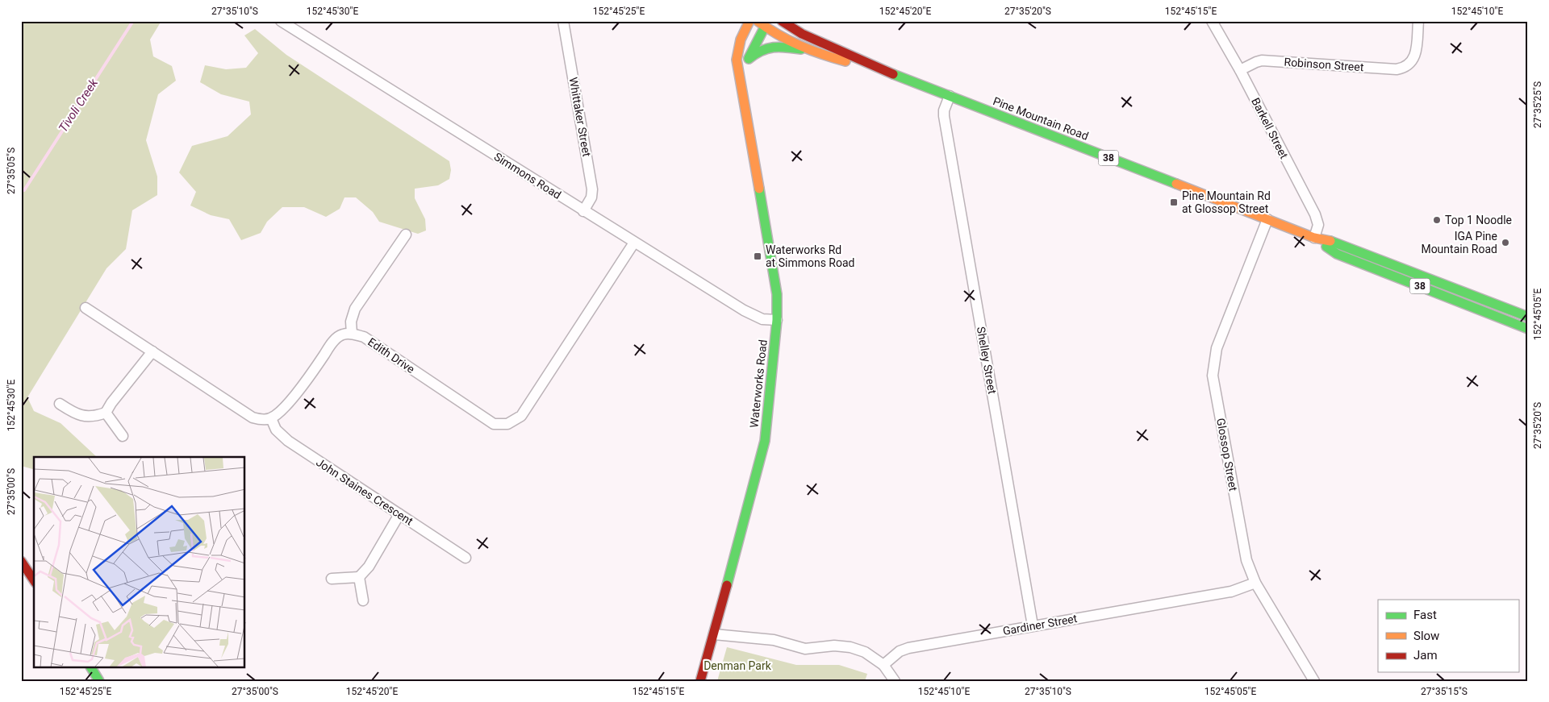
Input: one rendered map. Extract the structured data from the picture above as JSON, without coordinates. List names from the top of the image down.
{
  "streets": {
    "main road": ["Pine Mountain Road", "38", "Waterworks Road"],
    "street": [
      "Robinson Street",
      "Whittaker Street",
      "Barkell Street",
      "Simmons Road",
      "Edith Drive",
      "Shelley Street",
      "Glossop Street",
      "John Staines Crescent",
      "Gardiner Street"
    ]
  },
  "crossings": [
    ["Robinson Street", "Barkell Street"],
    ["Whittaker Street", "Simmons Road"],
    ["Pine Mountain Road", "Barkell Street"],
    ["Pine Mountain Road", "Shelley Street"],
    ["Pine Mountain Road", "Waterworks Road"],
    ["Pine Mountain Road", "Glossop Street"],
    ["Simmons Road", "Edith Drive"],
    ["Simmons Road", "Waterworks Road"],
    ["Shelley Street", "Gardiner Street"],
    ["Glossop Street", "Gardiner Street"]
  ],
  "water": ["Tivoli Creek"],
  "parks": ["Denman Park"],
  "places": {
    "transit": ["Pine Mountain Rd at Glossop Street", "Waterworks Rd at Simmons Road"],
    "other": ["Top 1 Noodle", "IGA Pine Mountain Road"]
  },
  "legend": ["Fast", "Slow", "Jam"],
  "coordinates": [
    "27°35'10\"S",
    "152°45'30\"E",
    "152°45'25\"E",
    "152°45'20\"E",
    "27°35'20\"S",
    "152°45'15\"E",
    "152°45'10\"E",
    "27°35'25\"S",
    "27°35'05\"S",
    "152°45'05\"E",
    "27°35'00\"S",
    "27°35'15\"S"
  ]
}
